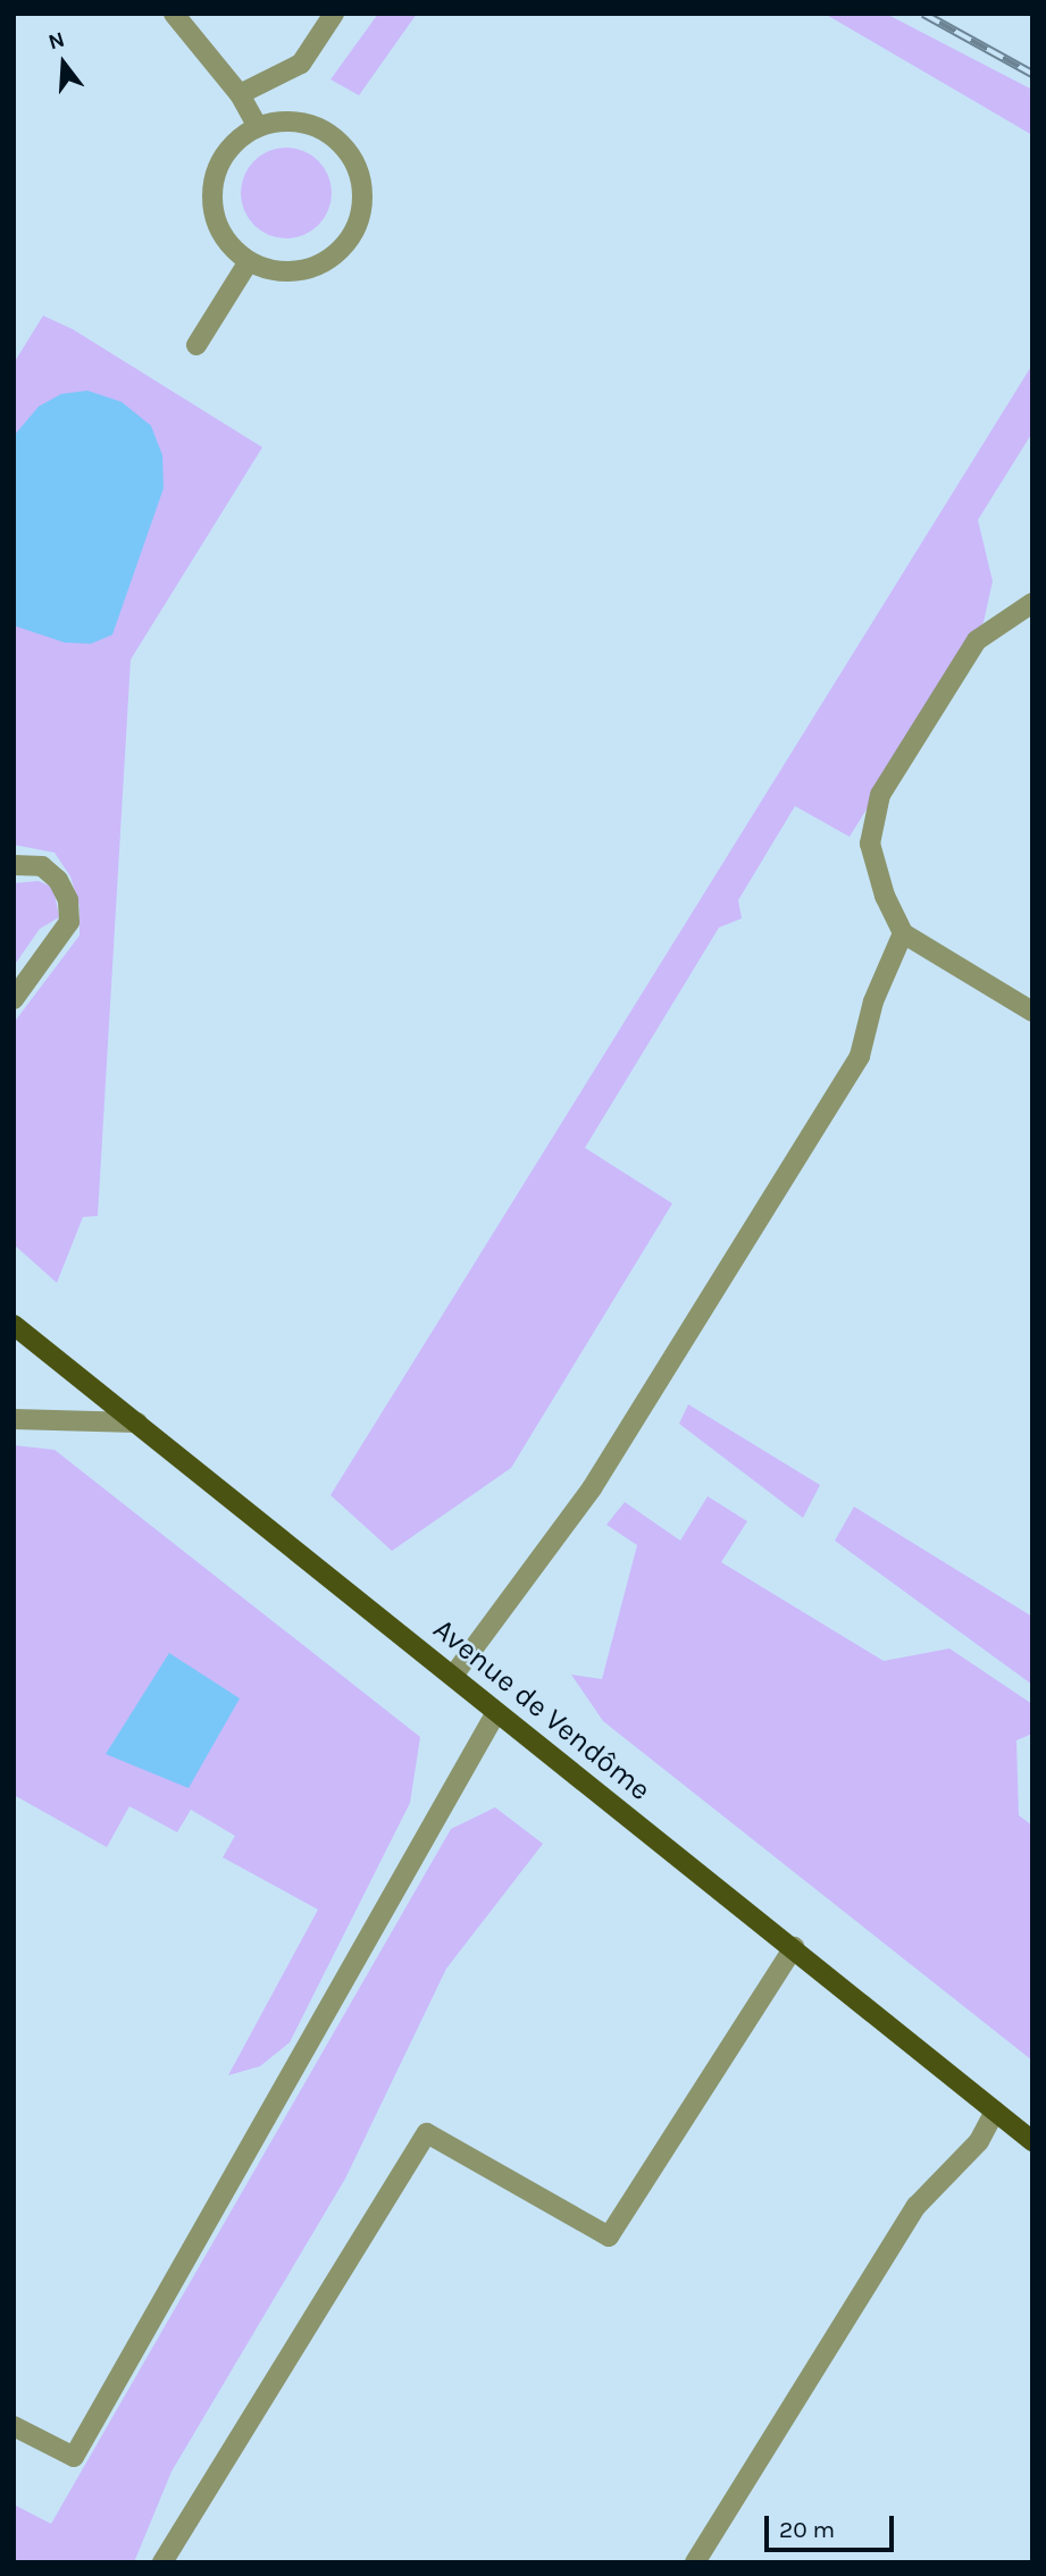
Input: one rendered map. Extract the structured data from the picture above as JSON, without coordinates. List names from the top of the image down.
{
  "streets": {
    "main road": ["Avenue de Vendôme"]
  },
  "scale_bar": "20 m",
  "north": "top"
}
